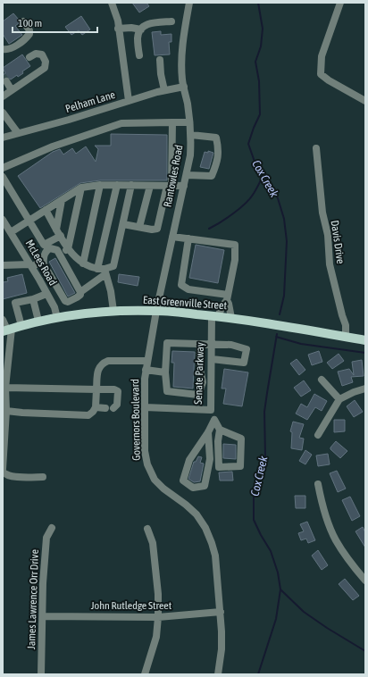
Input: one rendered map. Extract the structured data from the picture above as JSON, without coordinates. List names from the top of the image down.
{
  "streets": {
    "main road": ["East Greenville Street"],
    "street": [
      "Pelham Lane",
      "Rantowles Road",
      "Davis Drive",
      "McLees Road",
      "Senate Parkway",
      "Governors Boulevard",
      "James Lawrence Orr Drive",
      "John Rutledge Street"
    ]
  },
  "crossings": [
    ["Pelham Lane", "Rantowles Road"],
    ["Rantowles Road", "East Greenville Street"],
    ["Rantowles Road", "Governors Boulevard"],
    ["Davis Drive", "East Greenville Street"],
    ["McLees Road", "East Greenville Street"],
    ["East Greenville Street", "Senate Parkway"],
    ["East Greenville Street", "Governors Boulevard"],
    ["Senate Parkway", "Governors Boulevard"],
    ["Governors Boulevard", "John Rutledge Street"],
    ["James Lawrence Orr Drive", "John Rutledge Street"]
  ],
  "water": ["Cox Creek"],
  "scale_bar": "100 m"
}
